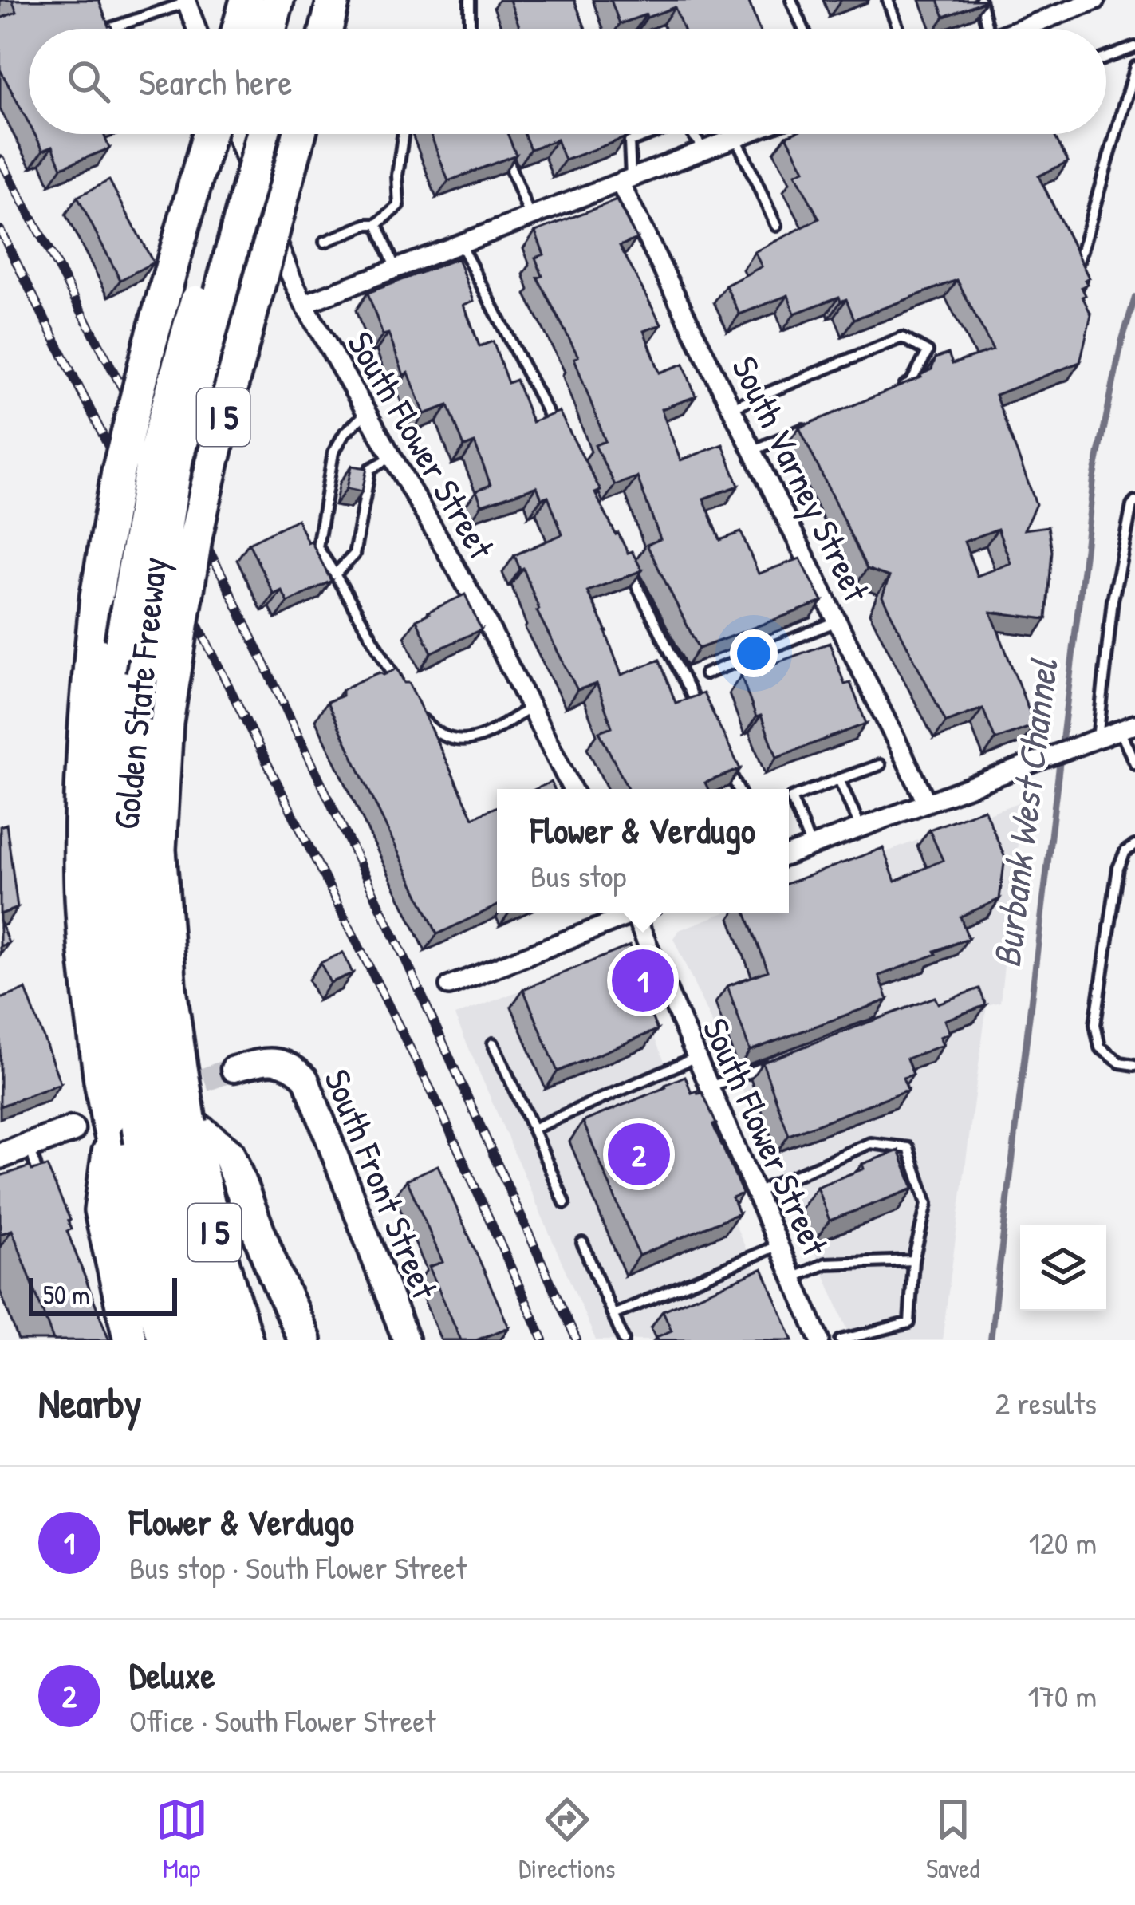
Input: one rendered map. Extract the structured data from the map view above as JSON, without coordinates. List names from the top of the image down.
{
  "streets": {
    "highway": ["I 5", "Golden State Freeway"],
    "main road": ["South Front Street"],
    "street": ["South Flower Street", "South Varney Street"]
  },
  "water": ["Burbank West Channel"],
  "scale_bar": "50 m",
  "page": {
    "search": "Search here",
    "popup": ["Flower & Verdugo", "Bus stop"],
    "pins": ["1", "2"],
    "scale": "50 m",
    "heading": ["Nearby", "2 results"],
    "list": [
      {
        "mark": "1",
        "name": "Flower & Verdugo",
        "note": "Bus stop · South Flower Street",
        "value": "120 m"
      },
      {
        "mark": "2",
        "name": "Deluxe",
        "note": "Office · South Flower Street",
        "value": "170 m"
      }
    ],
    "nav": ["Map", "Directions", "Saved"]
  }
}
